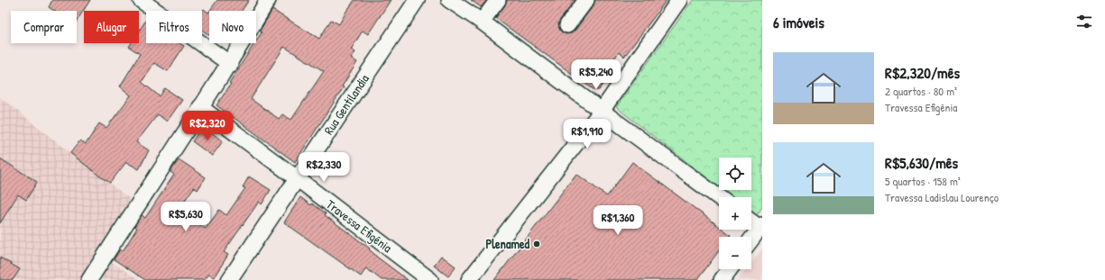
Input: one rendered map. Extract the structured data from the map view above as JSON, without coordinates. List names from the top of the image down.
{
  "streets": {
    "street": ["Rua Gentilandia", "Travessa Efigênia"]
  },
  "crossings": [
    ["Rua Gentilandia", "Travessa Efigênia"]
  ],
  "places": ["Plenamed"],
  "page": {
    "heading": "6 imóveis",
    "chip": [
      "Comprar",
      "Alugar",
      "Filtros",
      "Novo"
    ],
    "list": [
      {
        "name": "R$2,320/mês",
        "note": "2 quartos · 80 m² · Travessa Efigênia"
      },
      {
        "name": "R$5,630/mês",
        "note": "5 quartos · 158 m² · Travessa Ladislau Lourenço"
      }
    ],
    "price": [
      "R$5,240",
      "R$2,320",
      "R$1,910",
      "R$2,330",
      "R$5,630",
      "R$1,360"
    ],
    "map_buttons": ["+", "−"]
  }
}
